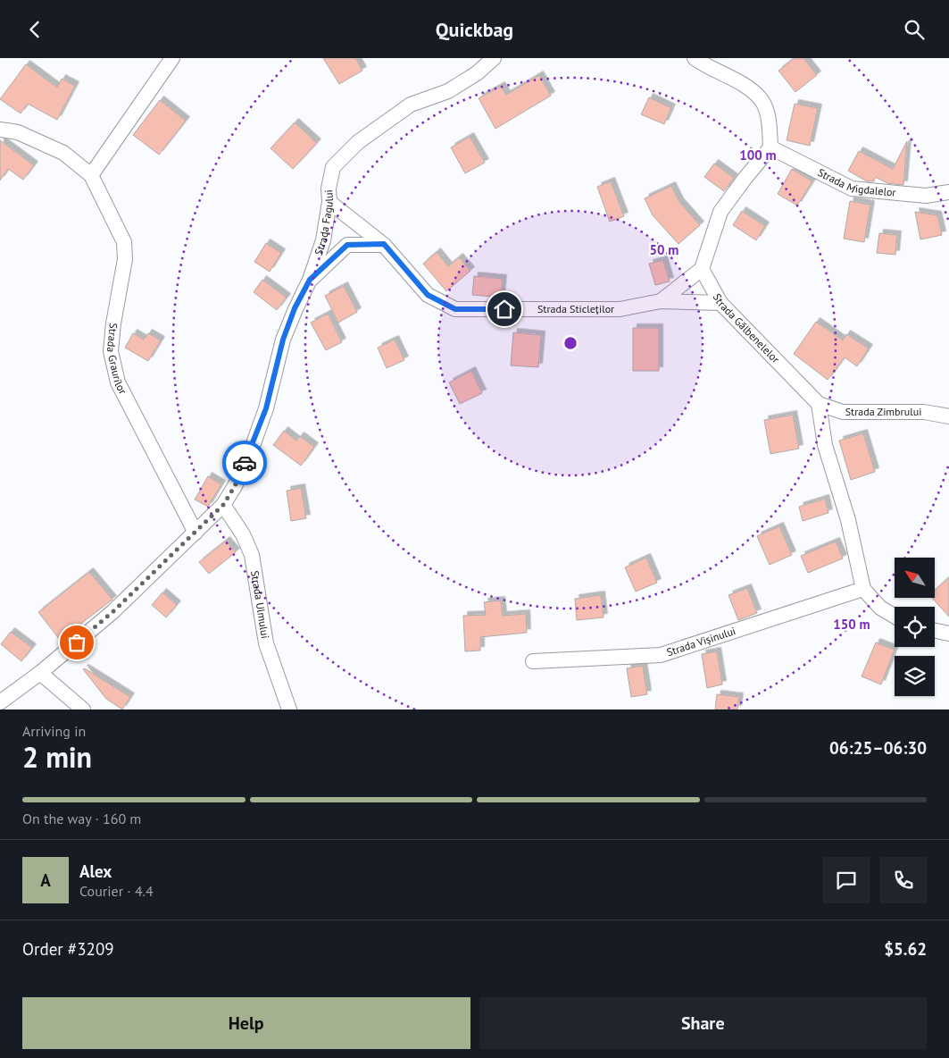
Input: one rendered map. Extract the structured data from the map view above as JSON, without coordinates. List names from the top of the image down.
{
  "streets": {
    "street": [
      "Strada Migdalelor",
      "Strada Fagului",
      "Strada Sticleților",
      "Strada Gălbenelelor",
      "Strada Graurilor",
      "Strada Zimbrului",
      "Strada Ulmului",
      "Strada Vișinului"
    ]
  },
  "crossings": [
    ["Strada Fagului", "Strada Sticleților"],
    ["Strada Fagului", "Strada Graurilor"],
    ["Strada Fagului", "Strada Ulmului"],
    ["Strada Sticleților", "Strada Gălbenelelor"],
    ["Strada Gălbenelelor", "Strada Zimbrului"]
  ],
  "north": "top left",
  "page": {
    "header": "Quickbag",
    "heading": ["2 min", "Arriving in", "06:25–06:30"],
    "panel": [
      "Alex",
      "Courier · 4.4",
      "Order #3209",
      "$5.62"
    ],
    "bar": "On the way · 160 m",
    "round": "A",
    "buttons": ["Help", "Share"]
  },
  "rings": ["100 m", "50 m", "150 m"]
}
